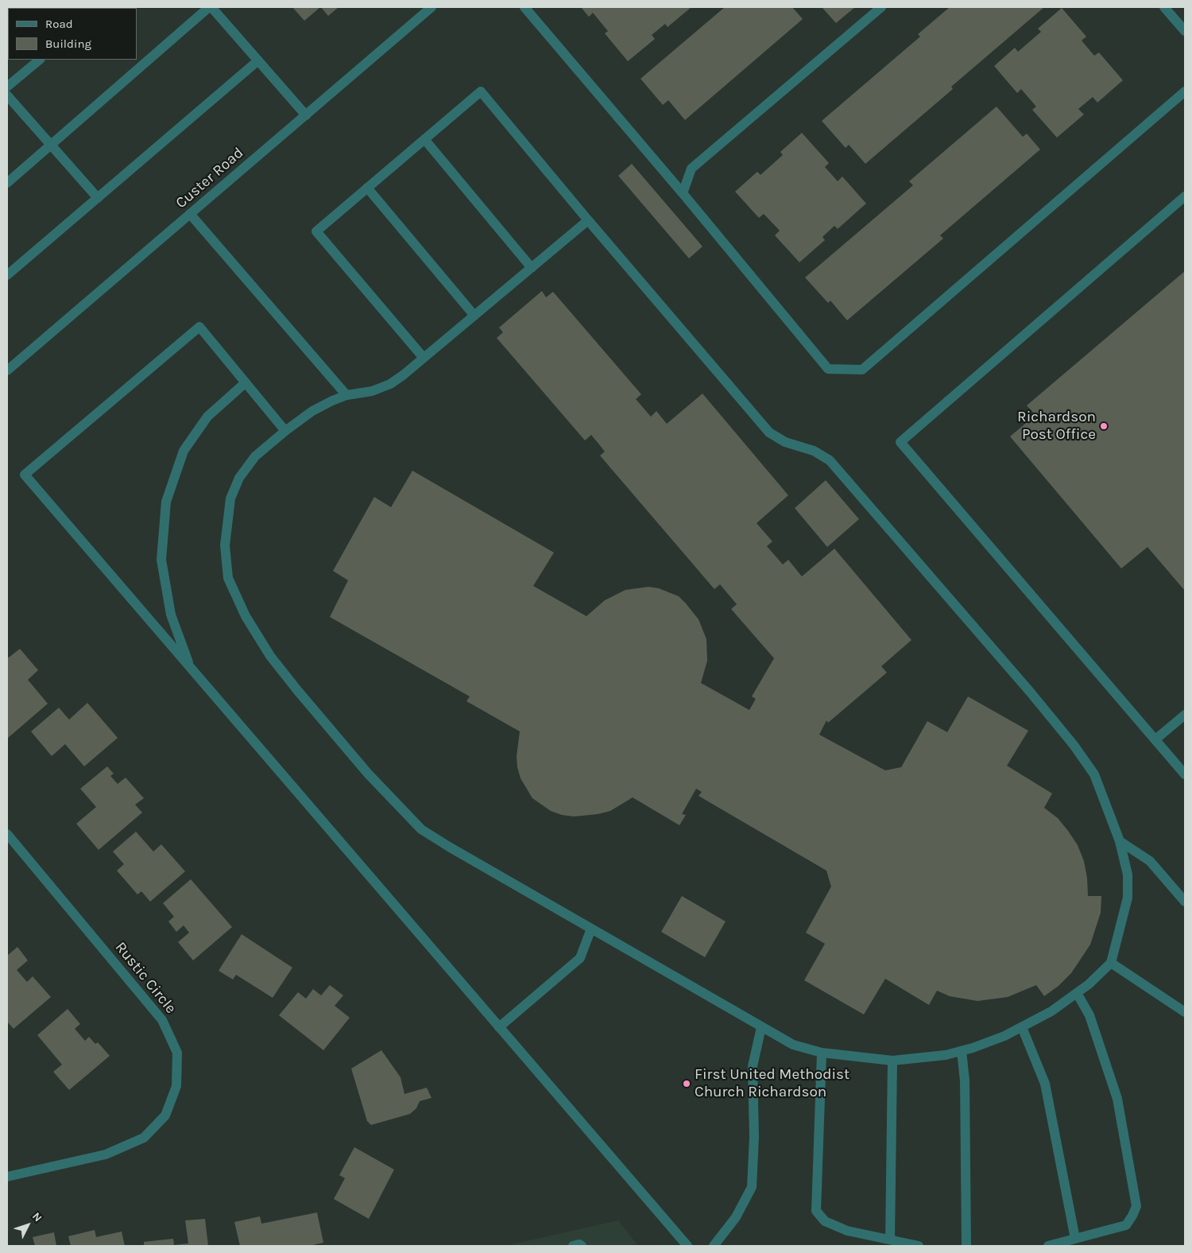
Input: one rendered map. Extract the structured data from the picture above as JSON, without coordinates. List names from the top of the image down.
{
  "streets": {
    "street": ["Custer Road", "Rustic Circle"]
  },
  "places": ["Richardson Post Office", "First United Methodist Church Richardson"],
  "legend": ["Road", "Building"],
  "north": "top right"
}
